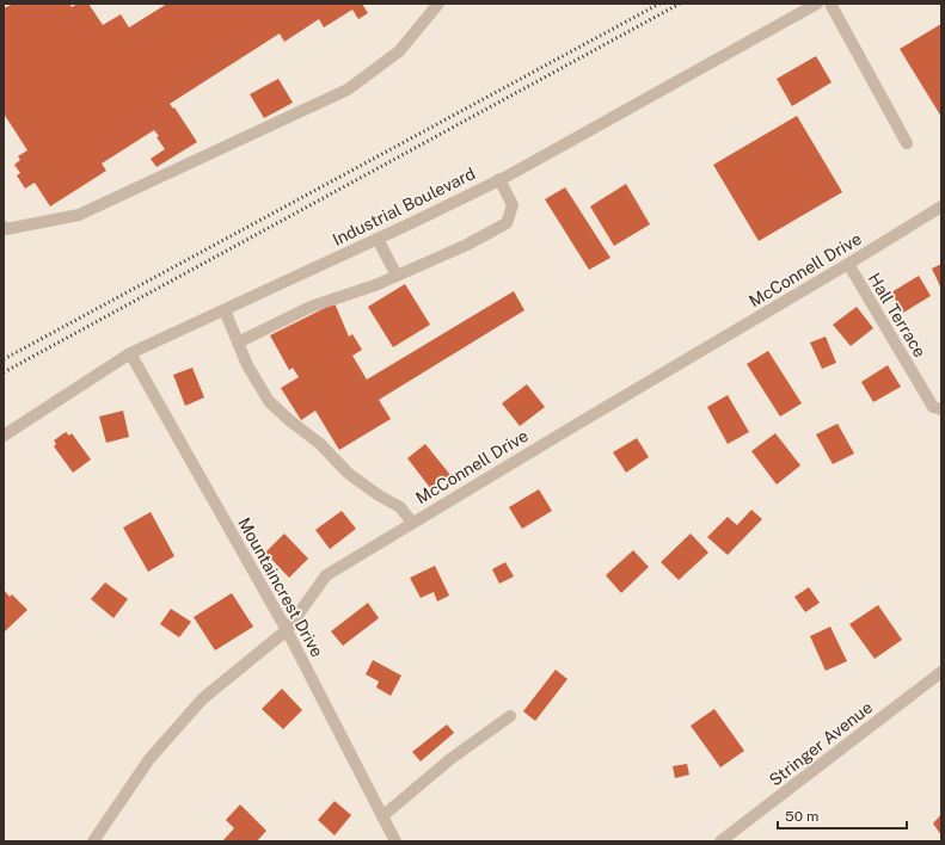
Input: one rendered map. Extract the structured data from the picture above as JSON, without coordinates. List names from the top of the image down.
{
  "streets": {
    "street": [
      "Industrial Boulevard",
      "McConnell Drive",
      "Hall Terrace",
      "Mountaincrest Drive",
      "Stringer Avenue"
    ]
  },
  "crossings": [
    ["Industrial Boulevard", "Mountaincrest Drive"],
    ["McConnell Drive", "Hall Terrace"],
    ["McConnell Drive", "Mountaincrest Drive"]
  ],
  "scale_bar": "50 m"
}
